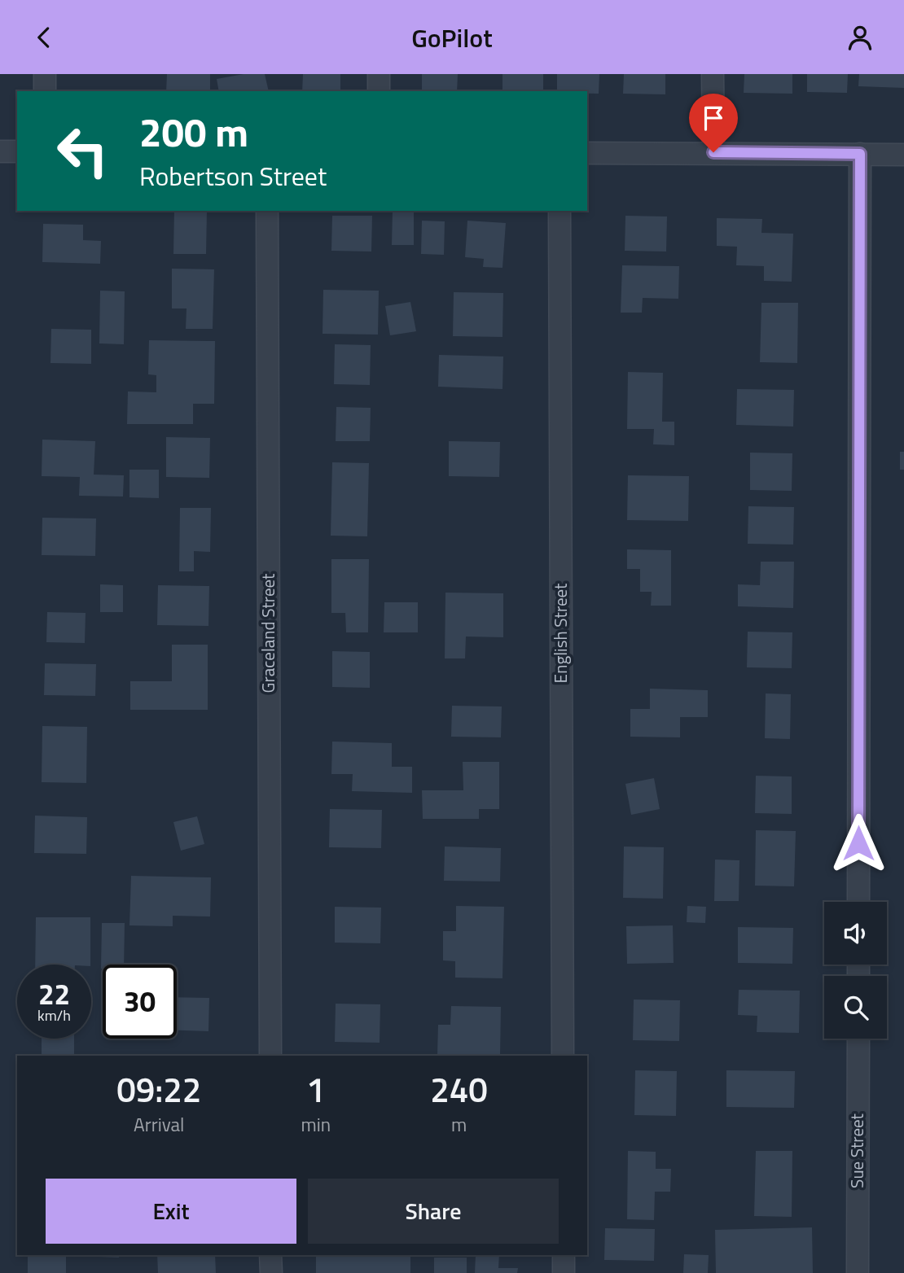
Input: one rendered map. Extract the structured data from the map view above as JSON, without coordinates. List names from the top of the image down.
{
  "streets": {
    "street": ["Graceland Street", "English Street", "Sue Street"]
  },
  "page": {
    "header": "GoPilot",
    "turn": ["200 m", "Robertson Street"],
    "speed": "22 km/h",
    "limit": "30",
    "eta": [
      "09:22",
      "Arrival",
      "1",
      "min",
      "240",
      "m"
    ],
    "buttons": ["Exit", "Share"]
  }
}
